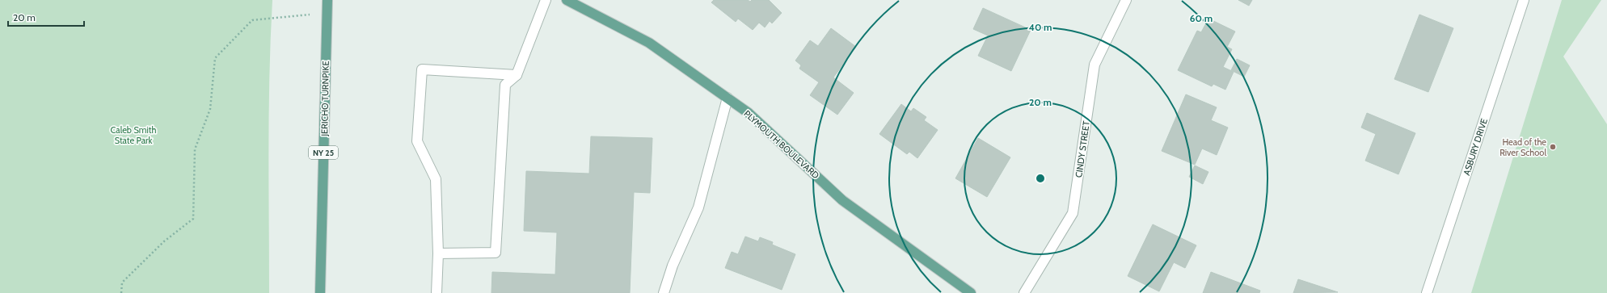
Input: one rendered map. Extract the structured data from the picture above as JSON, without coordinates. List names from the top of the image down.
{
  "streets": {
    "main road": ["JERICHO TURNPIKE", "PLYMOUTH BOULEVARD", "NY 25"],
    "street": ["ASBURY DRIVE", "CINDY STREET"]
  },
  "parks": ["Caleb Smith State Park"],
  "places": ["Head of the River School"],
  "scale_bar": "20 m",
  "rings": ["60 m", "40 m", "20 m"]
}
